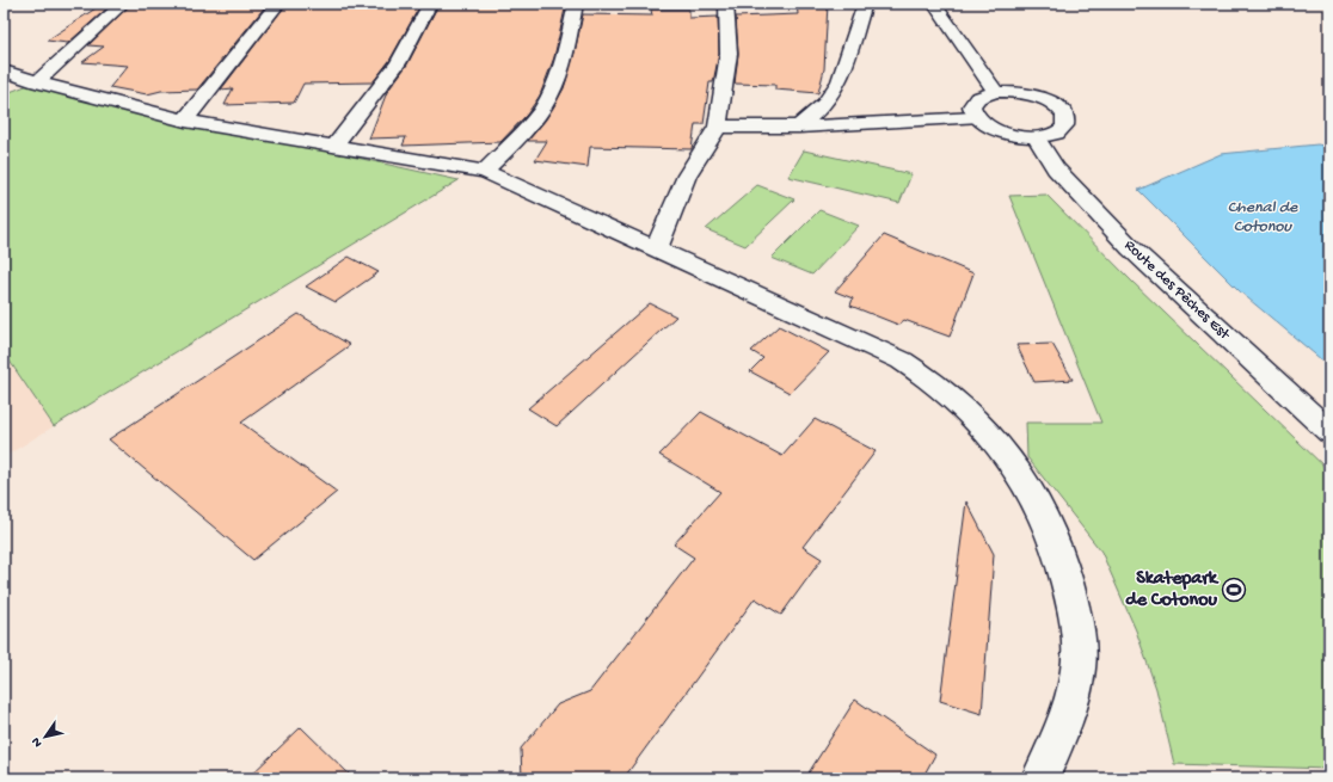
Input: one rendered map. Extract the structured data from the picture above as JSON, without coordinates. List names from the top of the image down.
{
  "streets": {
    "street": ["Route des Pêches Est"]
  },
  "water": ["Chenal de Cotonou"],
  "places": {
    "sports": ["Skatepark de Cotonou"]
  },
  "north": "bottom left"
}
